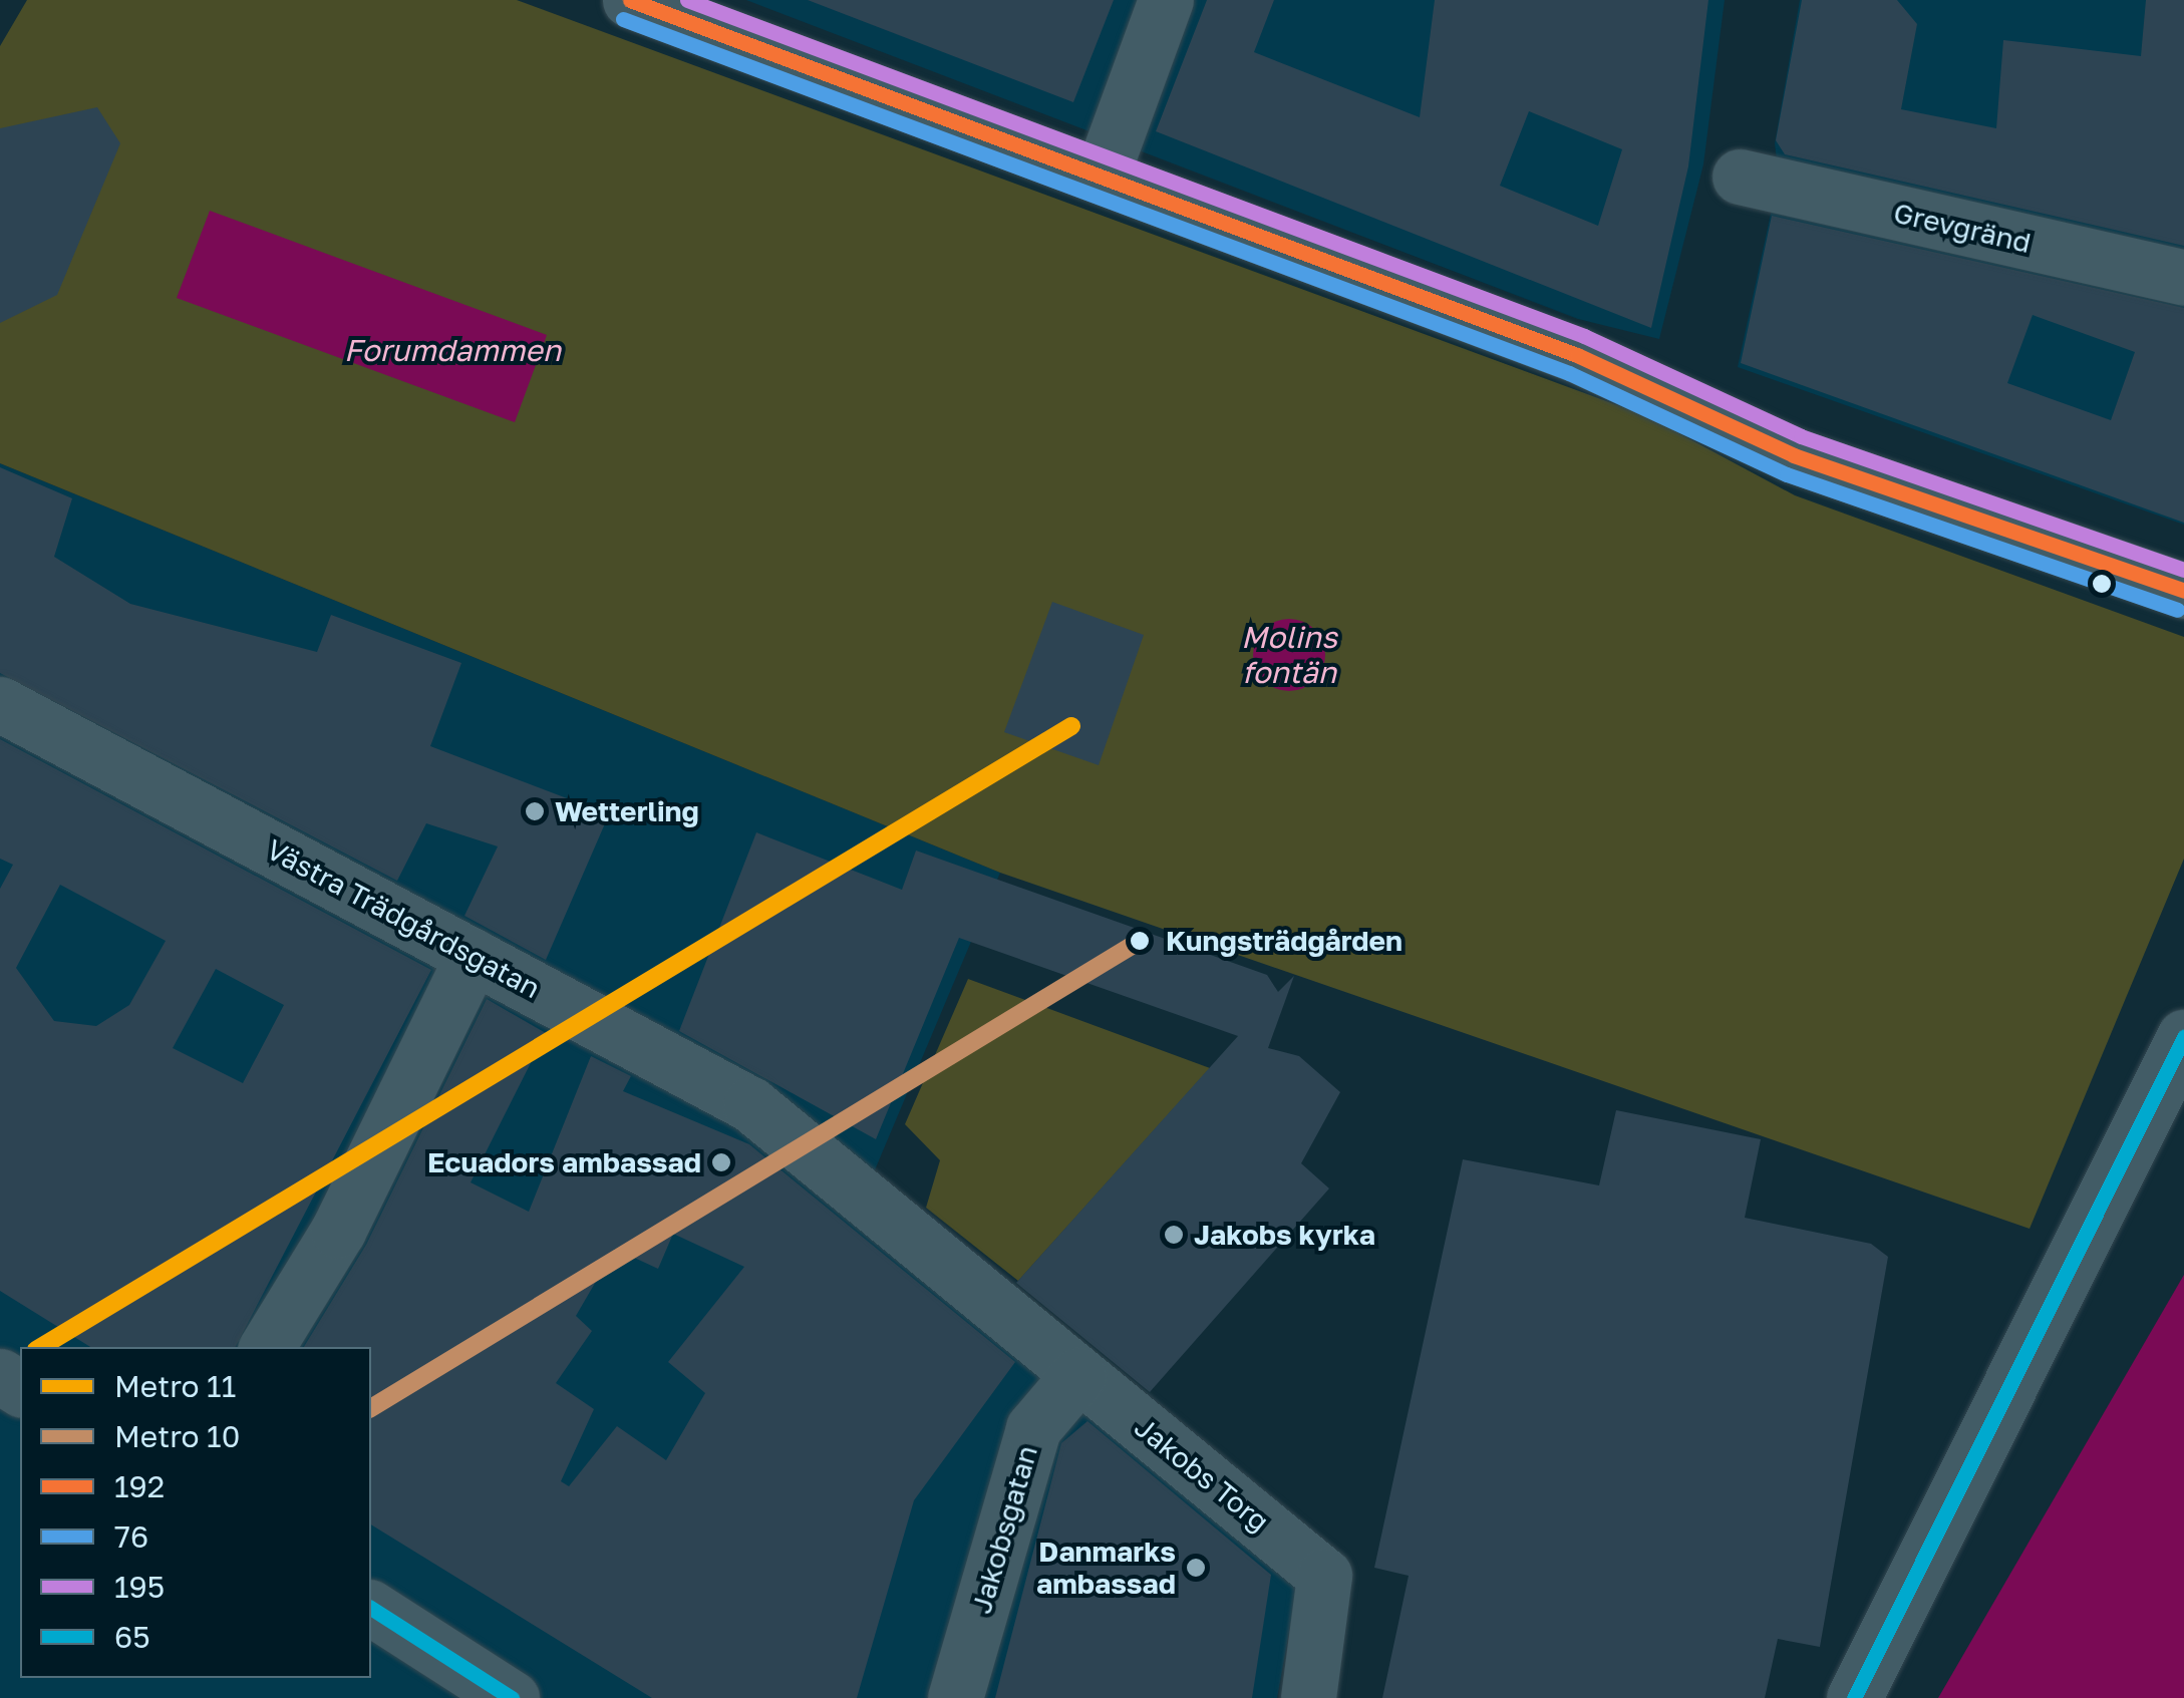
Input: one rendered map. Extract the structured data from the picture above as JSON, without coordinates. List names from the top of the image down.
{
  "streets": {
    "street": [
      "Grevgränd",
      "Västra Trädgårdsgatan",
      "Jakobs Torg",
      "Jakobsgatan"
    ]
  },
  "crossings": [
    ["Västra Trädgårdsgatan", "Jakobs Torg"],
    ["Västra Trädgårdsgatan", "Jakobsgatan"],
    ["Jakobs Torg", "Jakobsgatan"]
  ],
  "water": ["Forumdammen", "Molins fontän"],
  "places": [
    "Wetterling",
    "Kungsträdgården",
    "Ecuadors ambassad",
    "Jakobs kyrka",
    "Danmarks ambassad"
  ],
  "lines": [
    "transit line 192",
    "transit line 195",
    "transit line 76",
    "metro line 11",
    "metro line 10",
    "transit line 65"
  ],
  "legend": [
    "Metro 11",
    "Metro 10",
    "192",
    "76",
    "195",
    "65"
  ]
}
